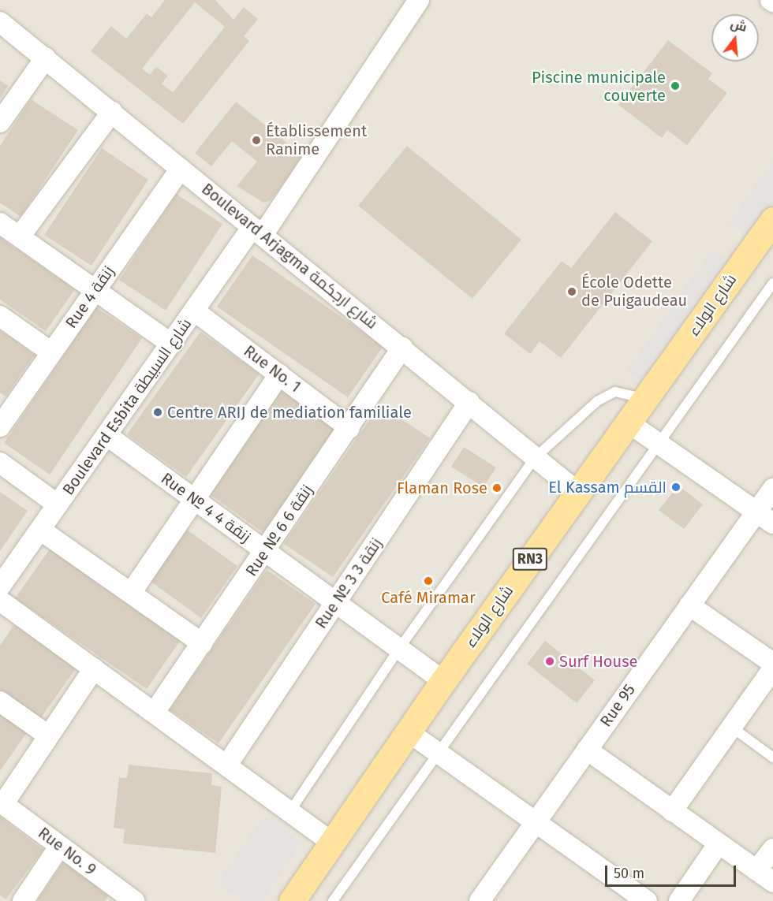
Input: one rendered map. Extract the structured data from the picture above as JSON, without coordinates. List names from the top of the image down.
{
  "streets": {
    "main road": ["شارع الولاء", "RN3"],
    "street": [
      "Boulevard Arjagma شارع ارجكمة",
      "Rue 4 زنقة",
      "Rue No. 1",
      "Boulevard Esbita شارع السبيطة",
      "Rue № 4 زنقة 4",
      "Rue № 6 زنقة 6",
      "Rue № 3 زنقة 3",
      "Rue 95",
      "Rue No. 9"
    ]
  },
  "crossings": [
    ["Boulevard Arjagma شارع ارجكمة", "Rue 4 زنقة"],
    ["Boulevard Arjagma شارع ارجكمة", "شارع الولاء"],
    ["Boulevard Arjagma شارع ارجكمة", "Boulevard Esbita شارع السبيطة"],
    ["Boulevard Arjagma شارع ارجكمة", "Rue № 6 زنقة 6"],
    ["Boulevard Arjagma شارع ارجكمة", "Rue № 3 زنقة 3"],
    ["شارع الولاء", "Rue № 4 زنقة 4"],
    ["Rue No. 1", "Boulevard Esbita شارع السبيطة"],
    ["Rue No. 1", "Rue № 6 زنقة 6"],
    ["Boulevard Esbita شارع السبيطة", "Rue № 4 زنقة 4"],
    ["Rue № 4 زنقة 4", "Rue № 6 زنقة 6"],
    ["Rue № 4 زنقة 4", "Rue № 3 زنقة 3"]
  ],
  "places": [
    "Piscine municipale couverte",
    "Établissement Ranime",
    "École Odette de Puigaudeau",
    "Centre ARIJ de mediation familiale",
    "El Kassam القسم",
    "Flaman Rose",
    "Café Miramar",
    "Surf House"
  ],
  "scale_bar": "50 m",
  "north": "top"
}
